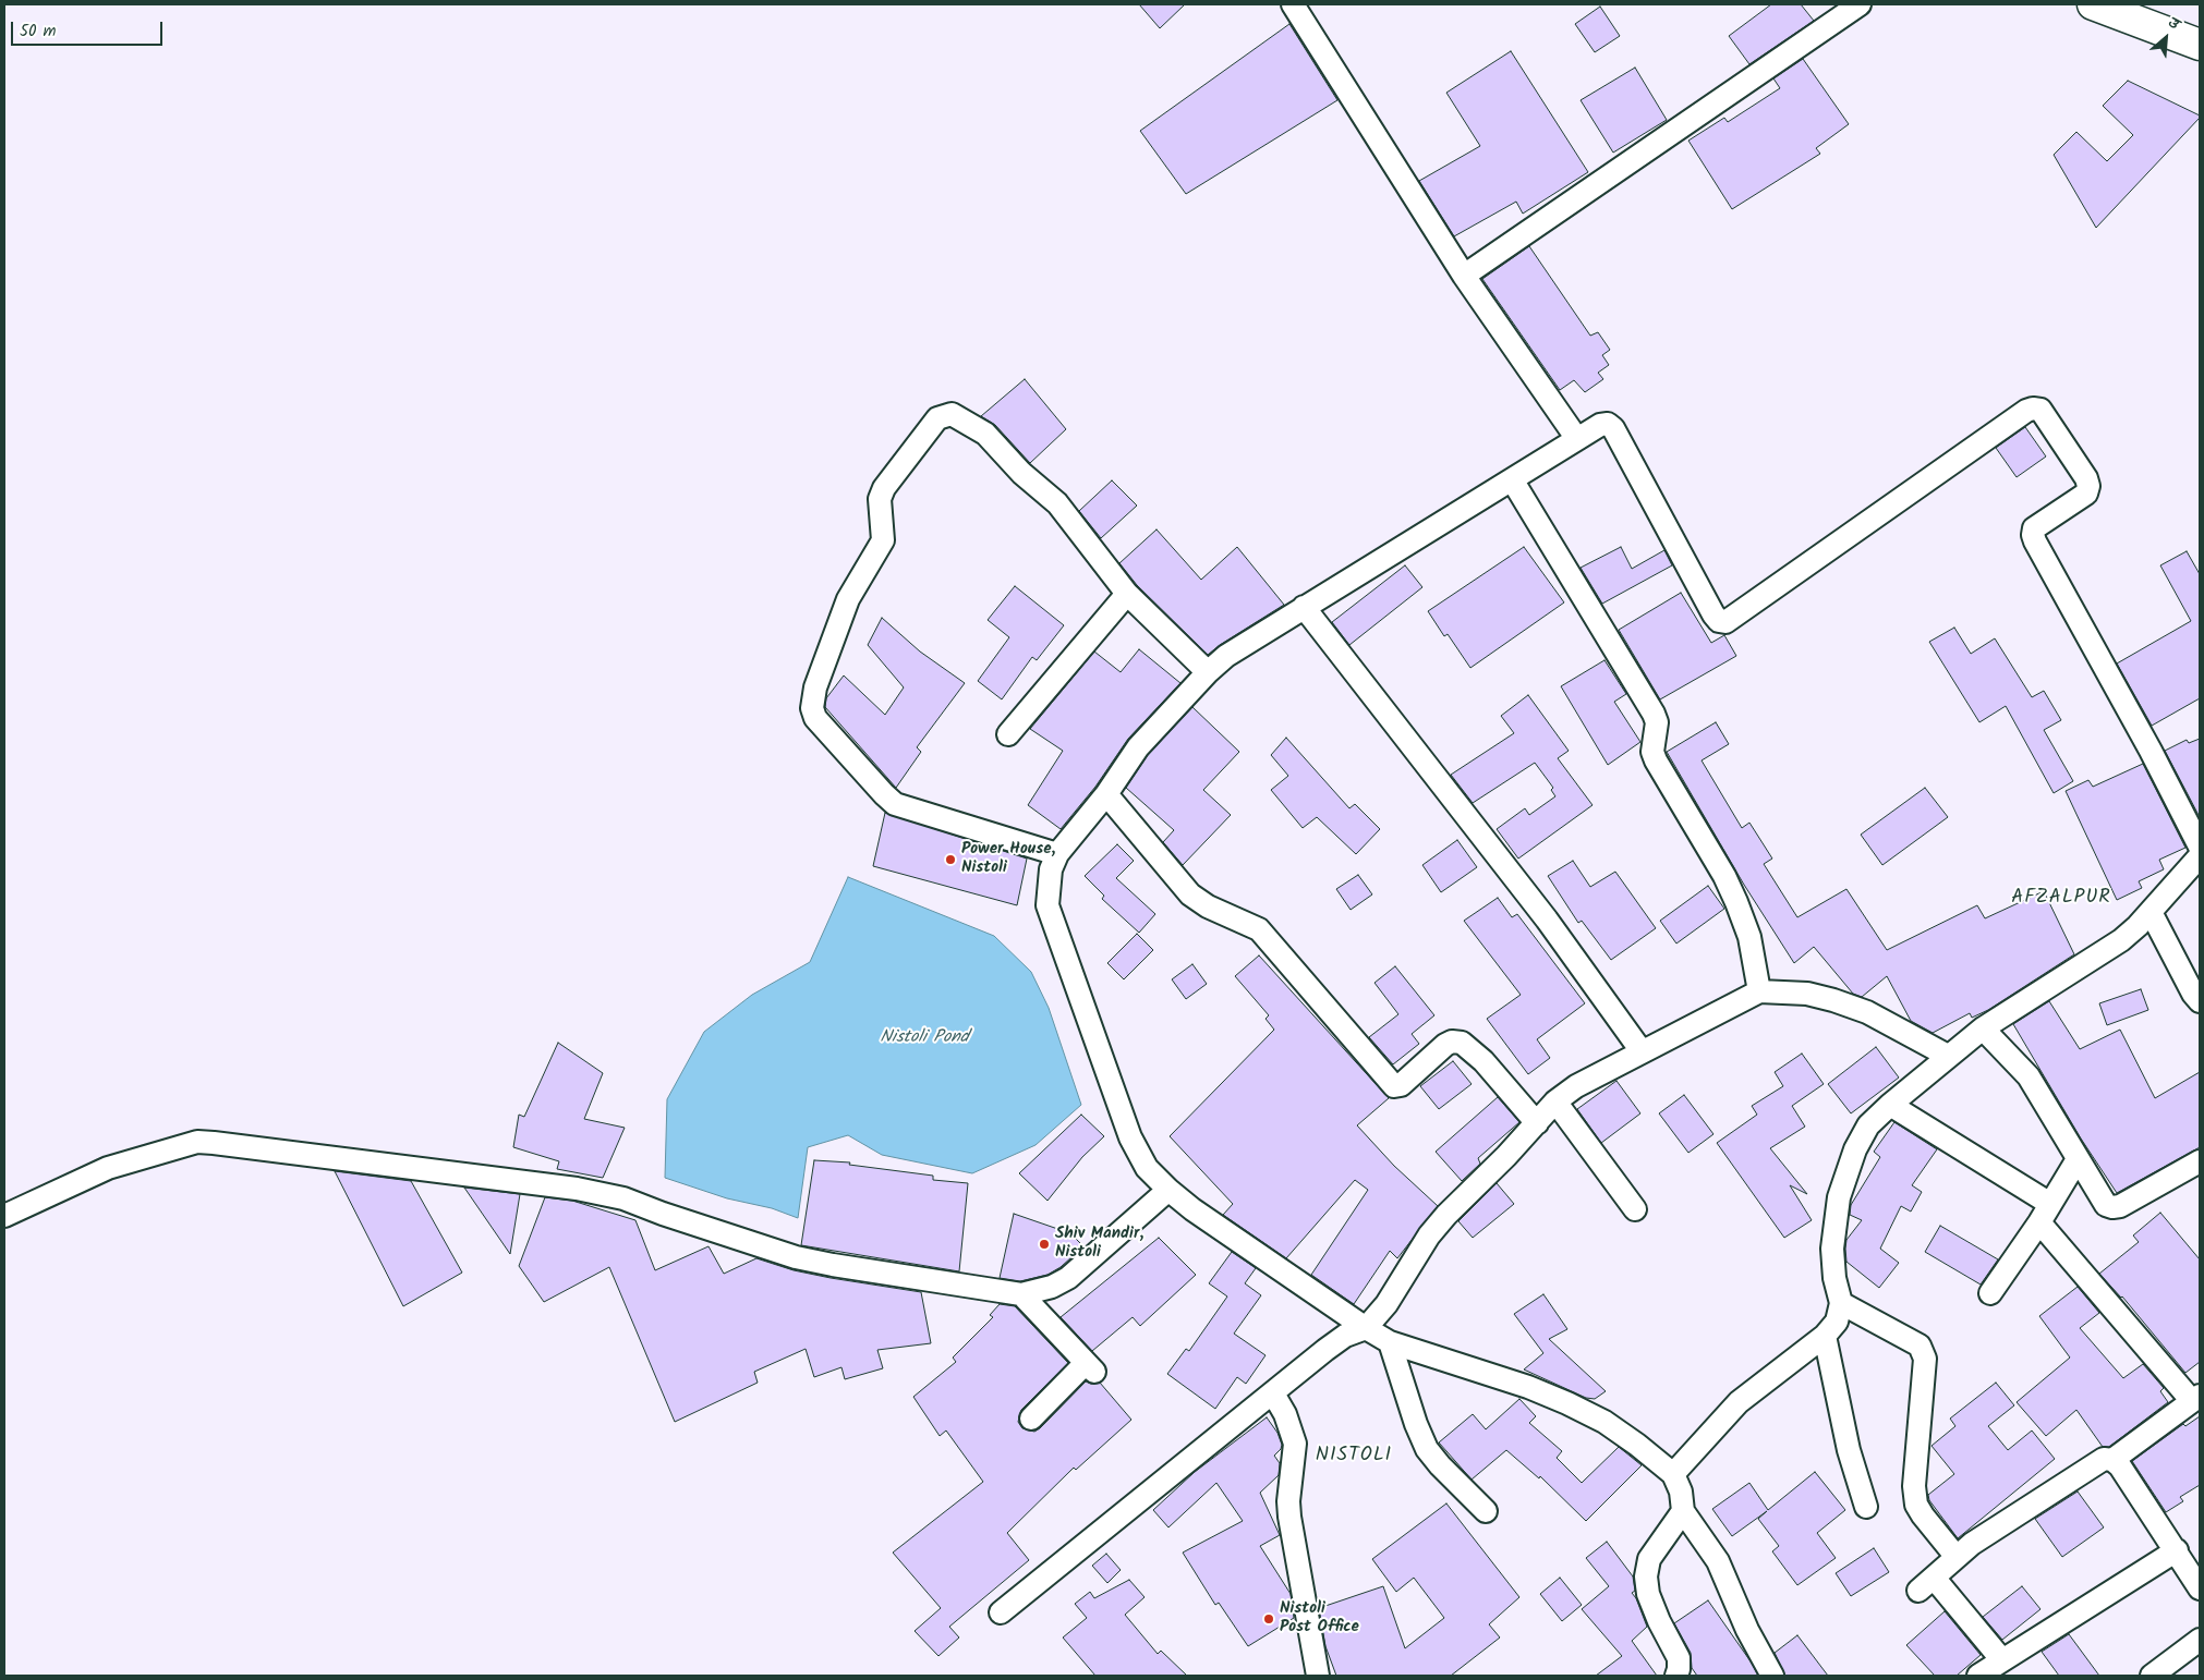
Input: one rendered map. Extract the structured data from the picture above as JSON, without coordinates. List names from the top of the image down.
{
  "districts": ["AFZALPUR", "NISTOLI"],
  "water": ["Nistoli Pond"],
  "places": ["Power House, Nistoli", "Shiv Mandir, Nistoli", "Nistoli Post Office"],
  "scale_bar": "50 m",
  "north": "top right"
}
